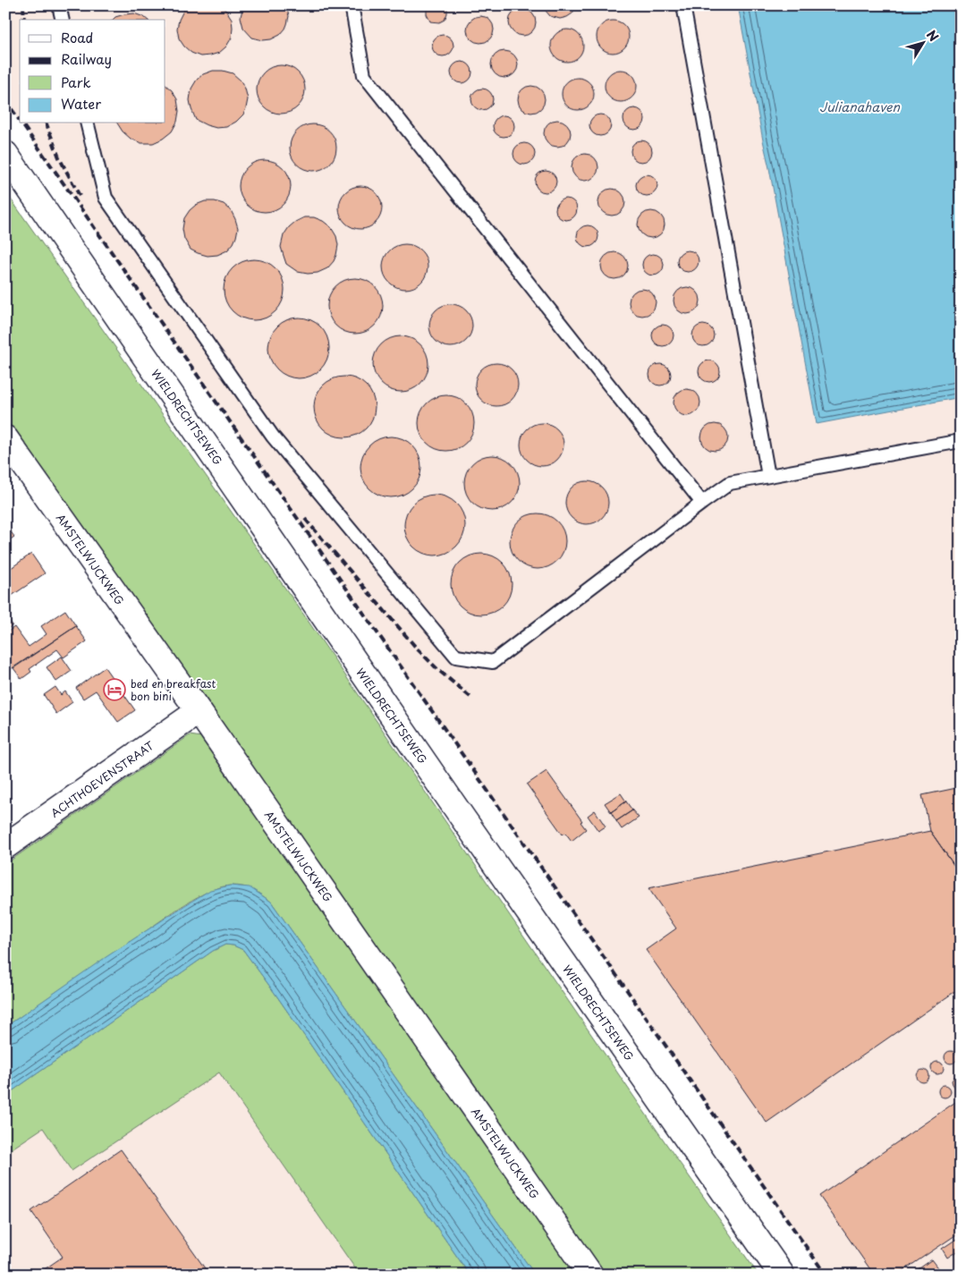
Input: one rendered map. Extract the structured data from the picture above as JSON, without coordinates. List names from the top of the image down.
{
  "streets": {
    "street": ["WIELDRECHTSEWEG", "AMSTELWIJCKWEG", "ACHTHOEVENSTRAAT"]
  },
  "crossings": [
    ["AMSTELWIJCKWEG", "ACHTHOEVENSTRAAT"]
  ],
  "water": ["Julianahaven"],
  "places": {
    "hotel": ["bed en breakfast bon bini"]
  },
  "legend": [
    "Road",
    "Railway",
    "Park",
    "Water"
  ],
  "north": "top right"
}
